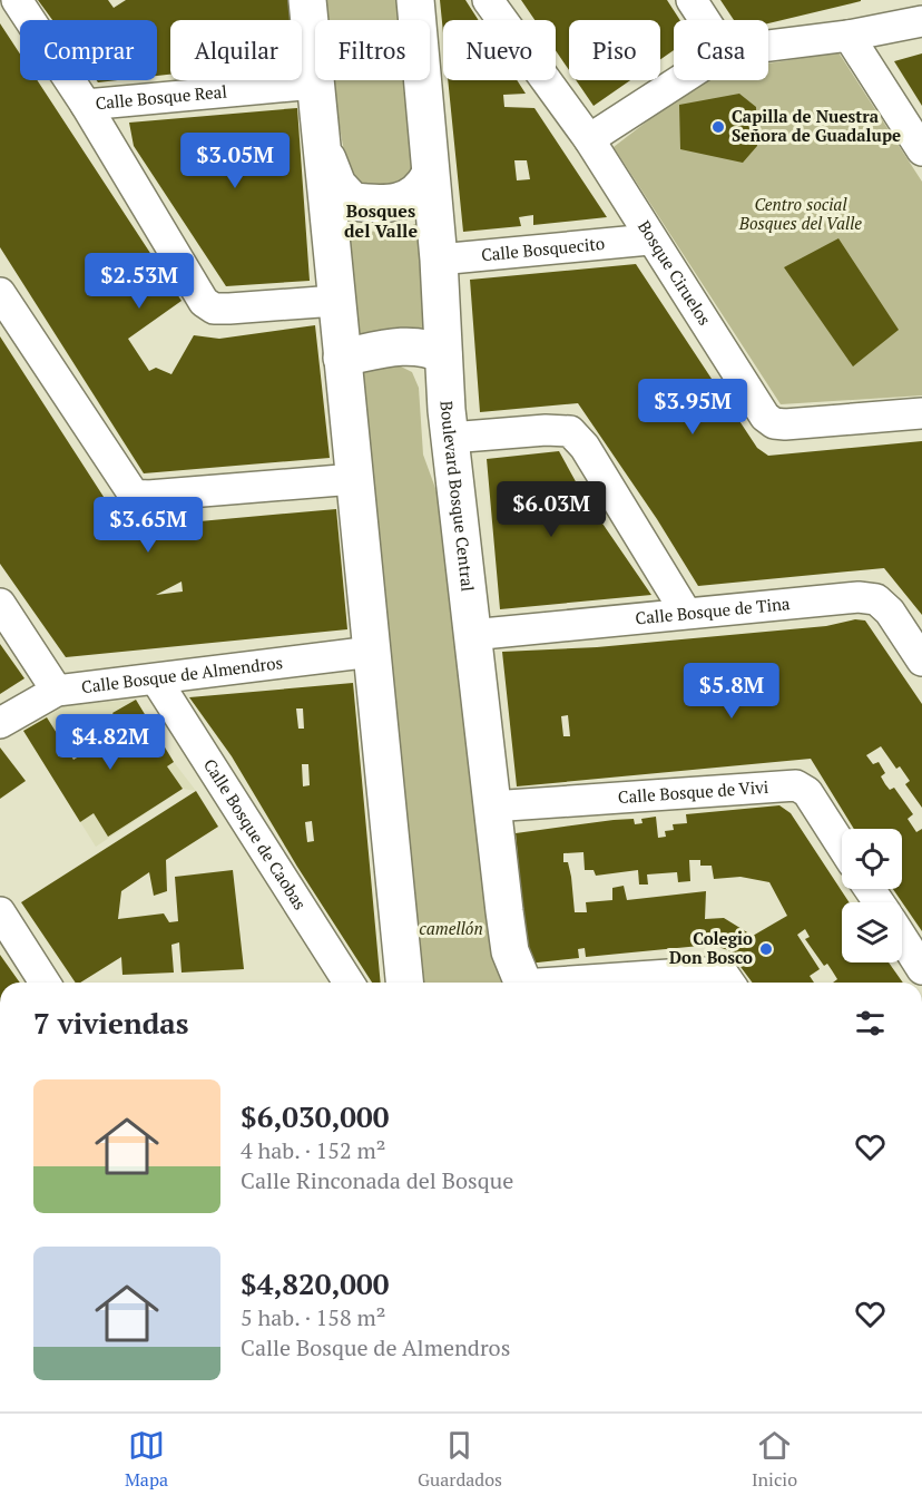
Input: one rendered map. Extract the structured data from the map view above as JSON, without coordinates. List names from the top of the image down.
{
  "streets": {
    "street": [
      "Calle Bosque Real",
      "Calle Bosquecito",
      "Bosque Ciruelos",
      "Boulevard Bosque Central",
      "Calle Bosque de Tina",
      "Calle Bosque de Almendros",
      "Calle Bosque de Vivi",
      "Calle Bosque de Caobas"
    ]
  },
  "crossings": [
    ["Calle Bosquecito", "Bosque Ciruelos"],
    ["Calle Bosquecito", "Boulevard Bosque Central"],
    ["Boulevard Bosque Central", "Calle Bosque de Tina"],
    ["Boulevard Bosque Central", "Calle Bosque de Vivi"],
    ["Calle Bosque de Almendros", "Calle Bosque de Caobas"]
  ],
  "districts": ["Bosques del Valle"],
  "parks": ["Centro social Bosques del Valle", "camellón"],
  "places": ["Capilla de Nuestra Señora de Guadalupe", "Colegio Don Bosco"],
  "page": {
    "chip": [
      "Comprar",
      "Alquilar",
      "Filtros",
      "Nuevo",
      "Piso",
      "Casa"
    ],
    "price": [
      "$3.05M",
      "$2.53M",
      "$3.95M",
      "$6.03M",
      "$3.65M",
      "$5.8M",
      "$4.82M"
    ],
    "heading": "7 viviendas",
    "list": [
      {
        "name": "$6,030,000",
        "note": "4 hab. · 152 m² · Calle Rinconada del Bosque"
      },
      {
        "name": "$4,820,000",
        "note": "5 hab. · 158 m² · Calle Bosque de Almendros"
      }
    ],
    "tabs": ["Mapa", "Guardados", "Inicio"]
  }
}
